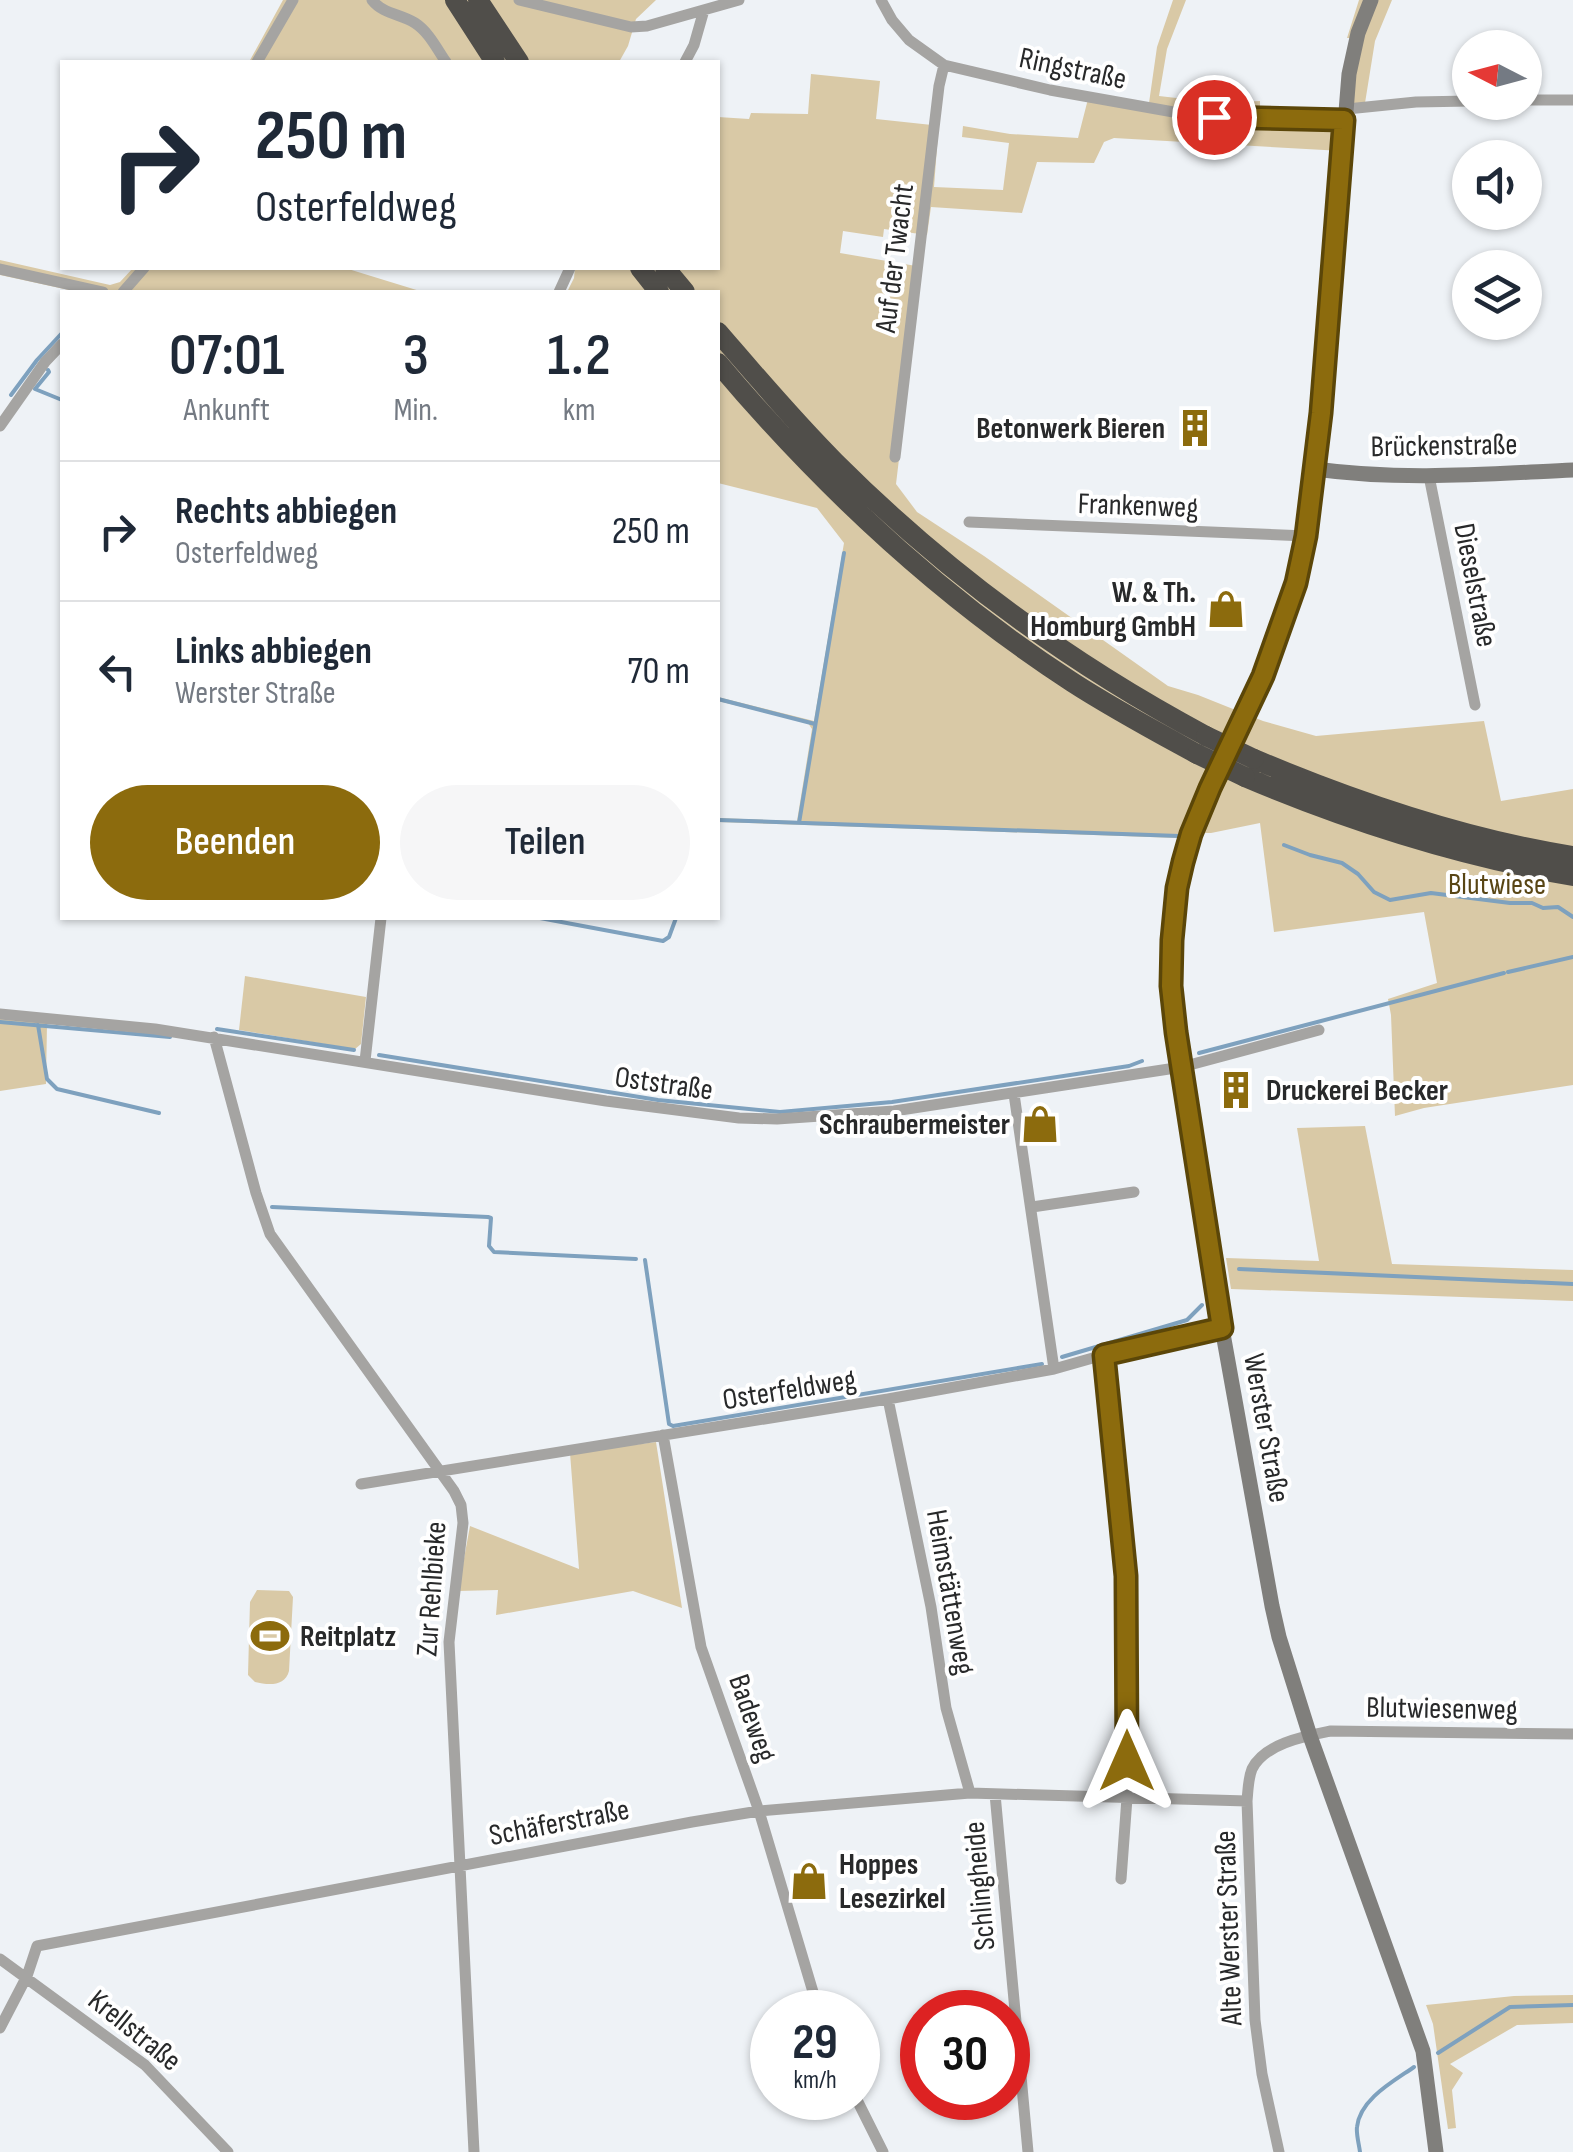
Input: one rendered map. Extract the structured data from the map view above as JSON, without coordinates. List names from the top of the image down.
{
  "streets": {
    "main road": ["Brückenstraße", "Werster Straße"],
    "street": [
      "Ringstraße",
      "Auf der Twacht",
      "Frankenweg",
      "Dieselstraße",
      "Oststraße",
      "Osterfeldweg",
      "Zur Rehlbieke",
      "Heimstättenweg",
      "Blutwiesenweg",
      "Badeweg",
      "Schäferstraße",
      "Schlingheide",
      "Alte Werster Straße",
      "Krellstraße"
    ]
  },
  "crossings": [
    ["Ringstraße", "Auf der Twacht"],
    ["Ringstraße", "Werster Straße"],
    ["Brückenstraße", "Dieselstraße"],
    ["Brückenstraße", "Werster Straße"],
    ["Frankenweg", "Werster Straße"],
    ["Oststraße", "Werster Straße"],
    ["Oststraße", "Zur Rehlbieke"],
    ["Osterfeldweg", "Werster Straße"],
    ["Osterfeldweg", "Zur Rehlbieke"],
    ["Osterfeldweg", "Heimstättenweg"],
    ["Osterfeldweg", "Badeweg"],
    ["Werster Straße", "Blutwiesenweg"],
    ["Werster Straße", "Alte Werster Straße"],
    ["Zur Rehlbieke", "Schäferstraße"],
    ["Heimstättenweg", "Schäferstraße"],
    ["Blutwiesenweg", "Alte Werster Straße"],
    ["Badeweg", "Schäferstraße"],
    ["Schäferstraße", "Schlingheide"],
    ["Schäferstraße", "Alte Werster Straße"],
    ["Schäferstraße", "Krellstraße"]
  ],
  "parks": ["Blutwiese"],
  "places": {
    "building": ["Betonwerk Bieren", "Druckerei Becker"],
    "shop": ["W. & Th. Homburg GmbH", "Schraubermeister", "Hoppes Lesezirkel"],
    "sports": ["Reitplatz"]
  },
  "north": "left",
  "page": {
    "turn": ["250 m", "Osterfeldweg"],
    "eta": [
      "07:01",
      "Ankunft",
      "3",
      "Min.",
      "1.2",
      "km"
    ],
    "list": [
      {
        "name": "Rechts abbiegen",
        "note": "Osterfeldweg",
        "value": "250 m"
      },
      {
        "name": "Links abbiegen",
        "note": "Werster Straße",
        "value": "70 m"
      }
    ],
    "buttons": ["Beenden", "Teilen"],
    "speed": "29 km/h",
    "limit": "30"
  }
}
